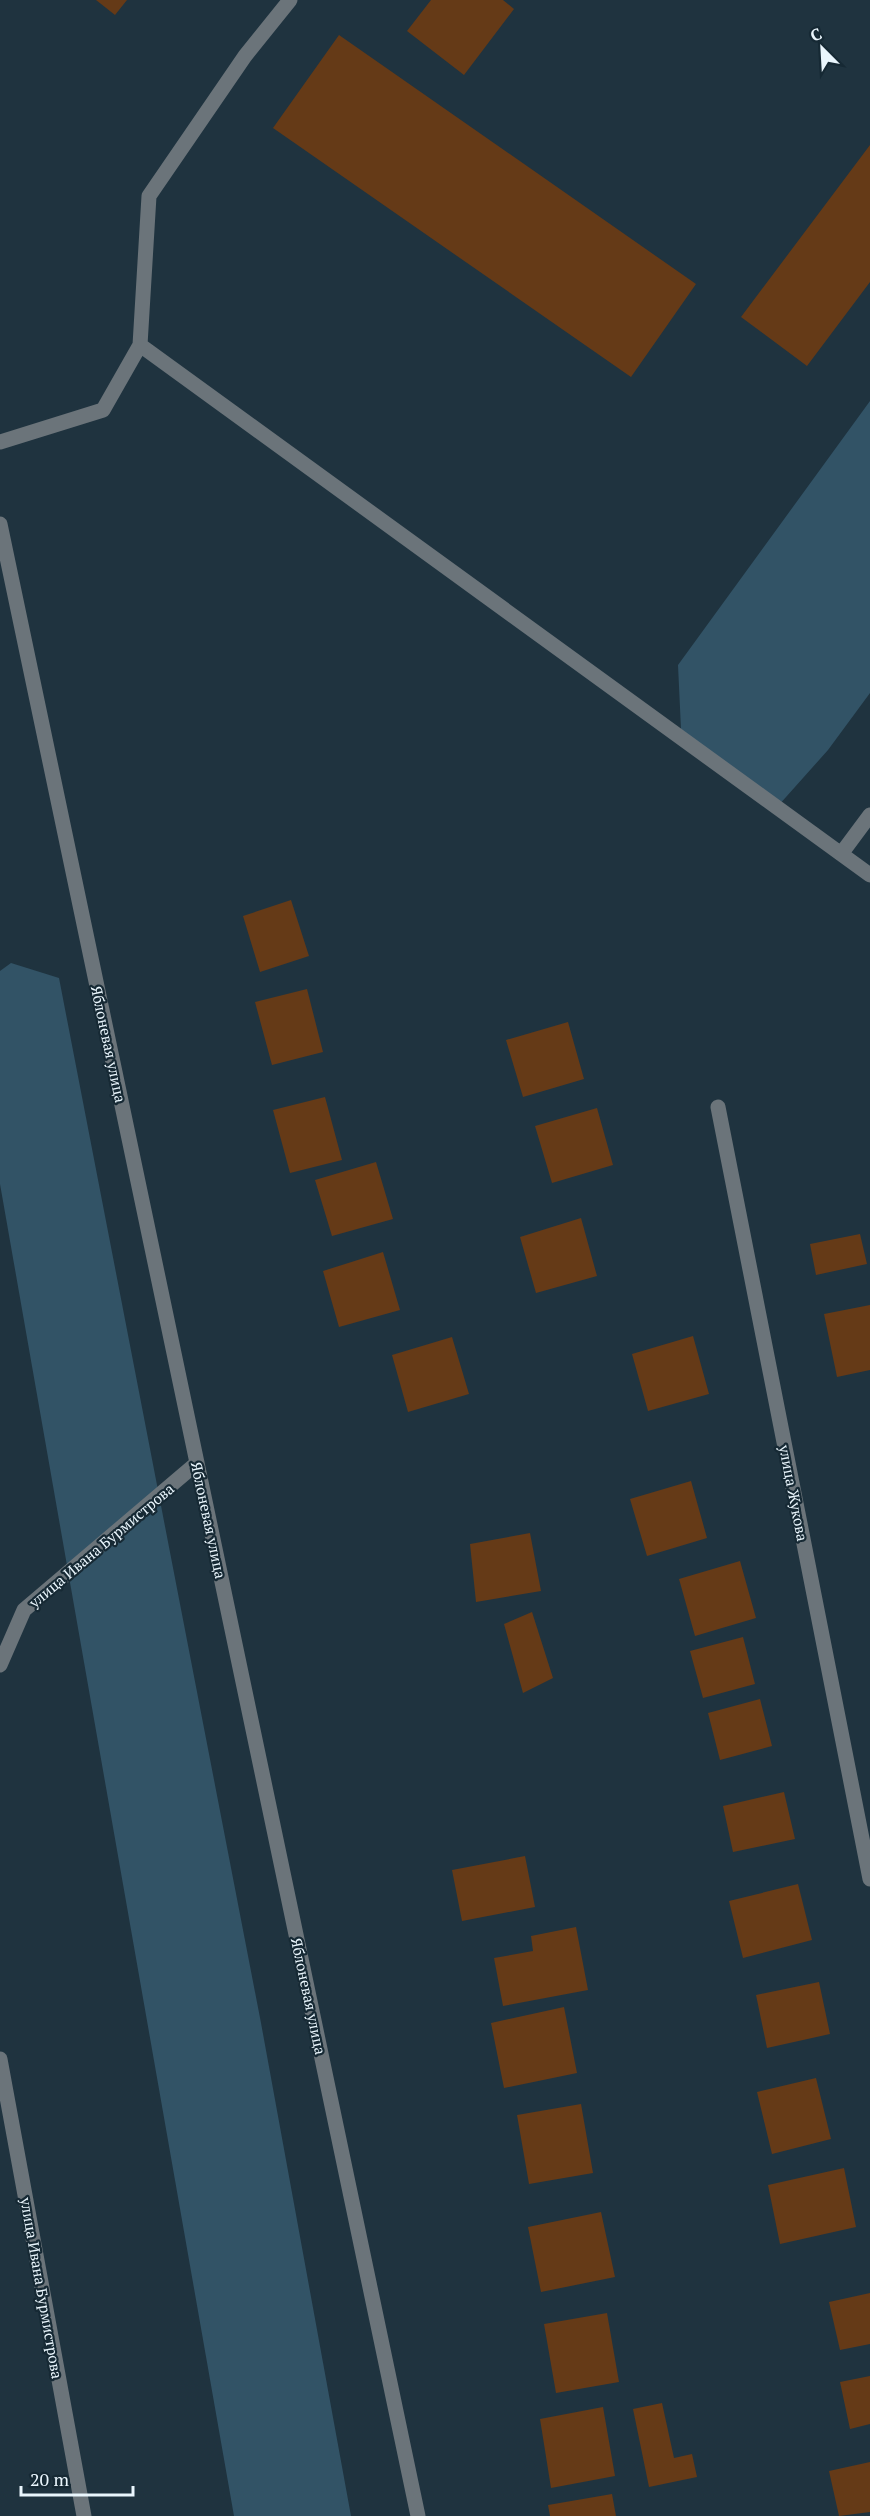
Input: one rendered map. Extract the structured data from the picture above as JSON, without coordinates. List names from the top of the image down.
{
  "streets": {
    "street": ["Яблоневая улица", "улица Жукова", "улица Ивана Бурмистрова"]
  },
  "crossings": [
    ["Яблоневая улица", "улица Ивана Бурмистрова"]
  ],
  "scale_bar": "20 m",
  "north": "top left"
}
